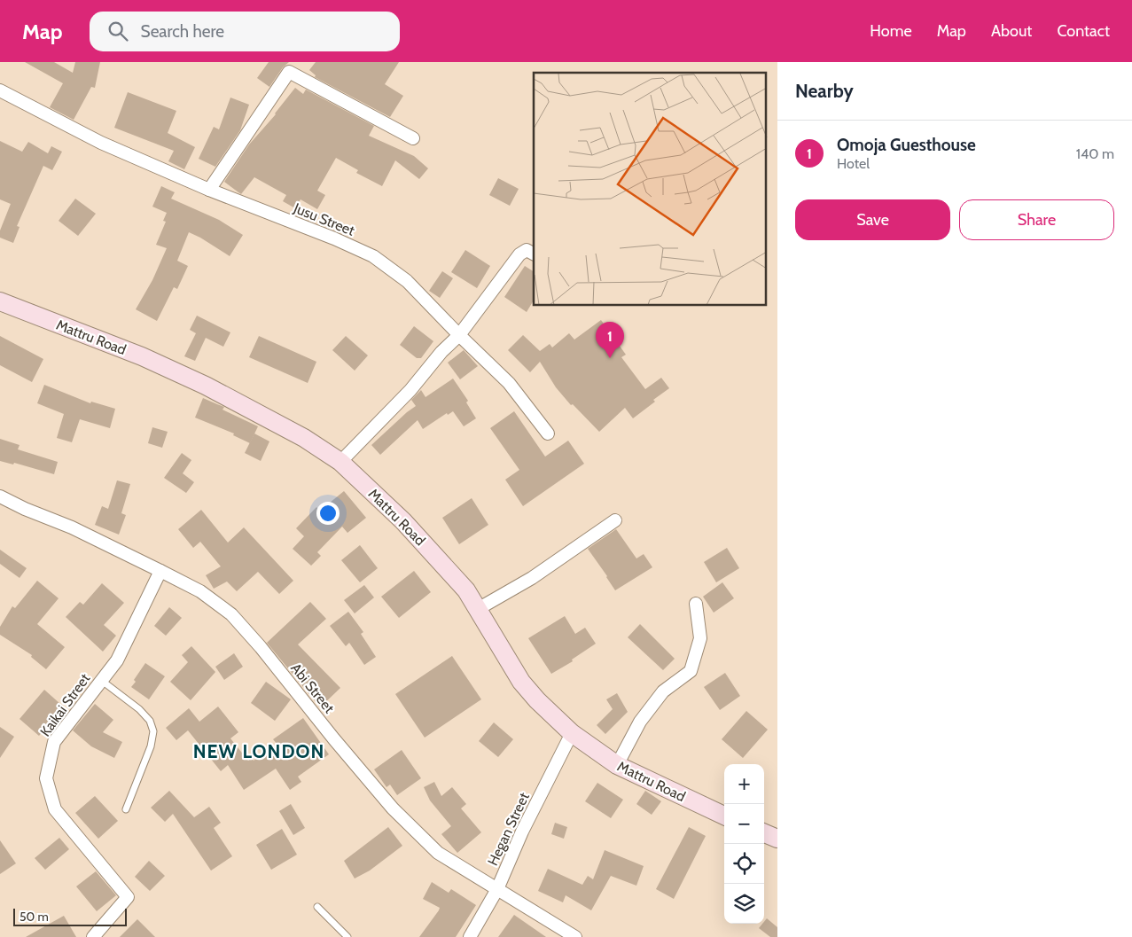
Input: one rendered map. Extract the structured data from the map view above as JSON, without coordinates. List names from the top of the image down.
{
  "streets": {
    "main road": ["Mattru Road"],
    "street": [
      "Jusu Street",
      "Abi Street",
      "Kaikai Street",
      "Hegan Street"
    ]
  },
  "crossings": [
    ["Mattru Road", "Hegan Street"],
    ["Abi Street", "Kaikai Street"],
    ["Abi Street", "Hegan Street"]
  ],
  "districts": ["NEW LONDON"],
  "scale_bar": "50 m",
  "page": {
    "header": "Map",
    "search": "Search here",
    "nav": [
      "Home",
      "Map",
      "About",
      "Contact"
    ],
    "heading": "Nearby",
    "list": [
      {
        "mark": "1",
        "name": "Omoja Guesthouse",
        "note": "Hotel",
        "value": "140 m"
      }
    ],
    "buttons": ["Save", "Share"],
    "pins": "1",
    "map_buttons": ["+", "−"],
    "scale": "50 m"
  }
}
